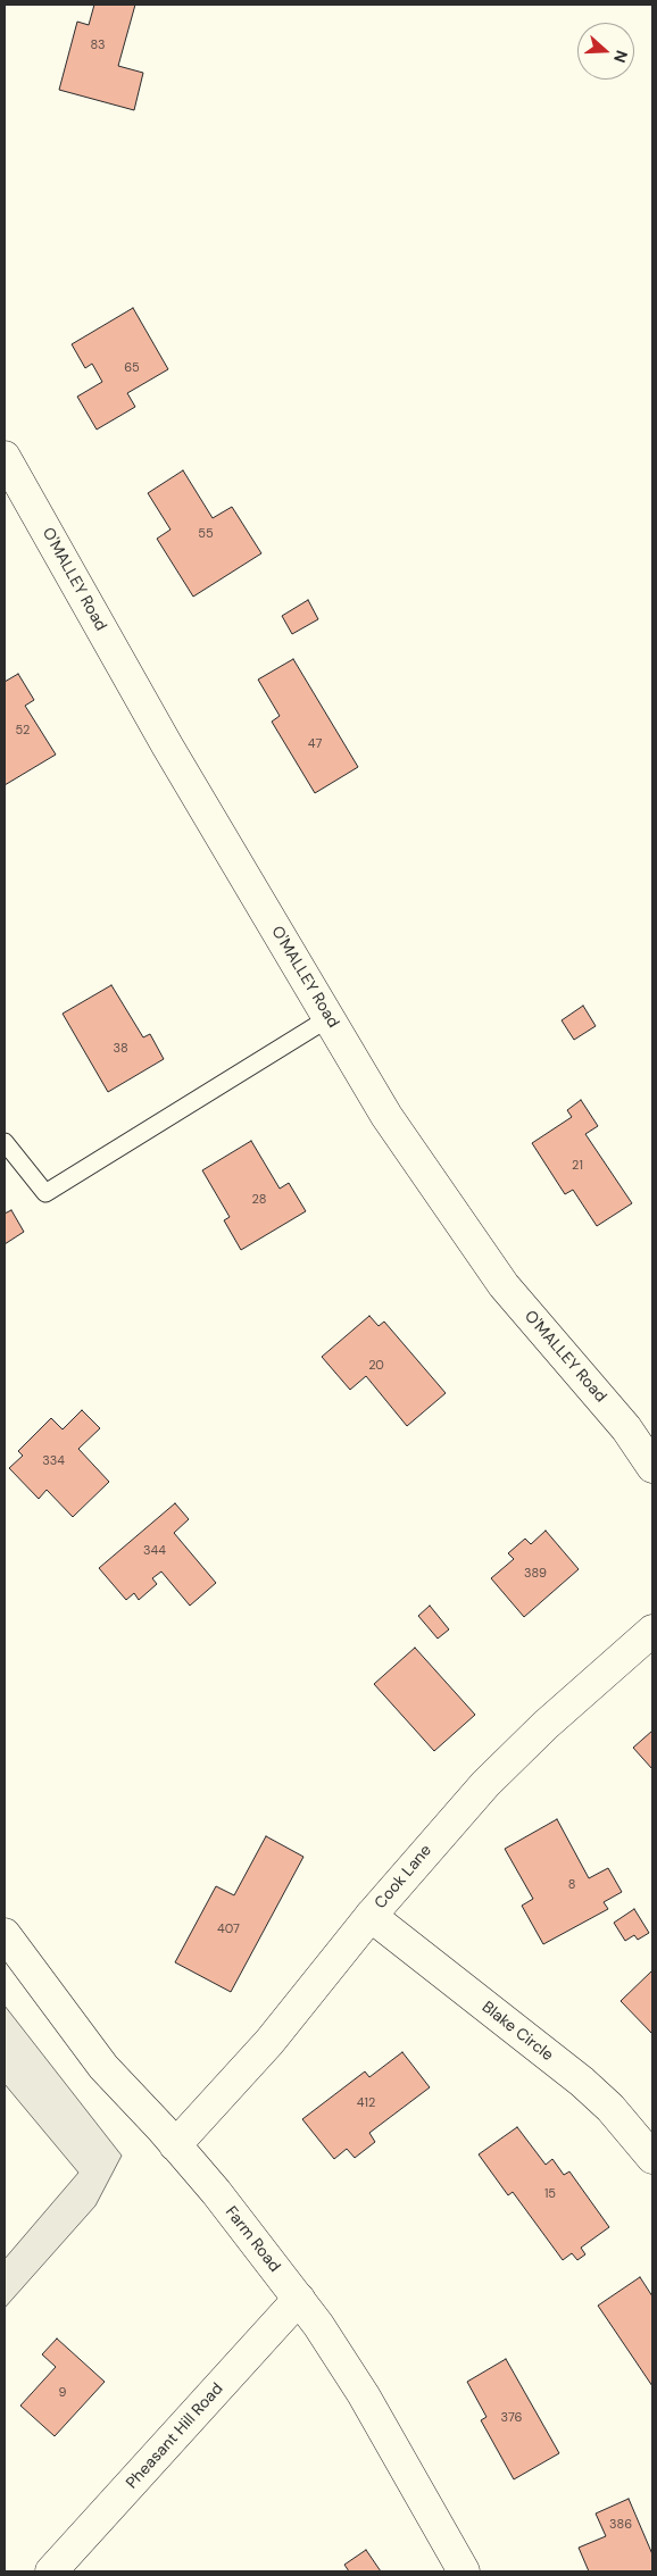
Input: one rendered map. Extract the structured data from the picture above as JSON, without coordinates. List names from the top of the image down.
{
  "streets": {
    "street": [
      "O'MALLEY Road",
      "Cook Lane",
      "Blake Circle",
      "Farm Road",
      "Pheasant Hill Road"
    ]
  },
  "crossings": [
    ["Cook Lane", "Blake Circle"],
    ["Cook Lane", "Farm Road"],
    ["Farm Road", "Pheasant Hill Road"]
  ],
  "house_numbers": [
    "83",
    "65",
    "55",
    "52",
    "47",
    "38",
    "21",
    "28",
    "20",
    "334",
    "344",
    "389",
    "8",
    "407",
    "412",
    "15",
    "9",
    "376",
    "386"
  ],
  "north": "right"
}
